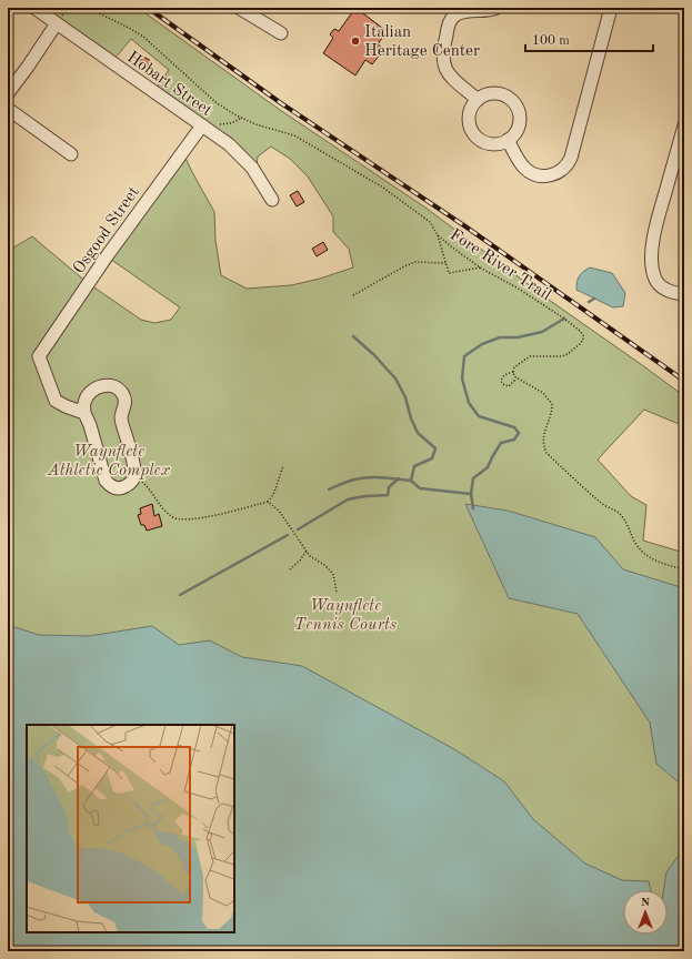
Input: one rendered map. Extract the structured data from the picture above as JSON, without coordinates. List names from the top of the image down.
{
  "streets": {
    "street": ["Hobart Street", "Osgood Street"],
    "path": ["Fore River Trail"]
  },
  "crossings": [
    ["Hobart Street", "Osgood Street"]
  ],
  "parks": ["Waynflete Athletic Complex", "Waynflete Tennis Courts"],
  "places": ["Italian Heritage Center"],
  "scale_bar": "100 m",
  "north": "top"
}
